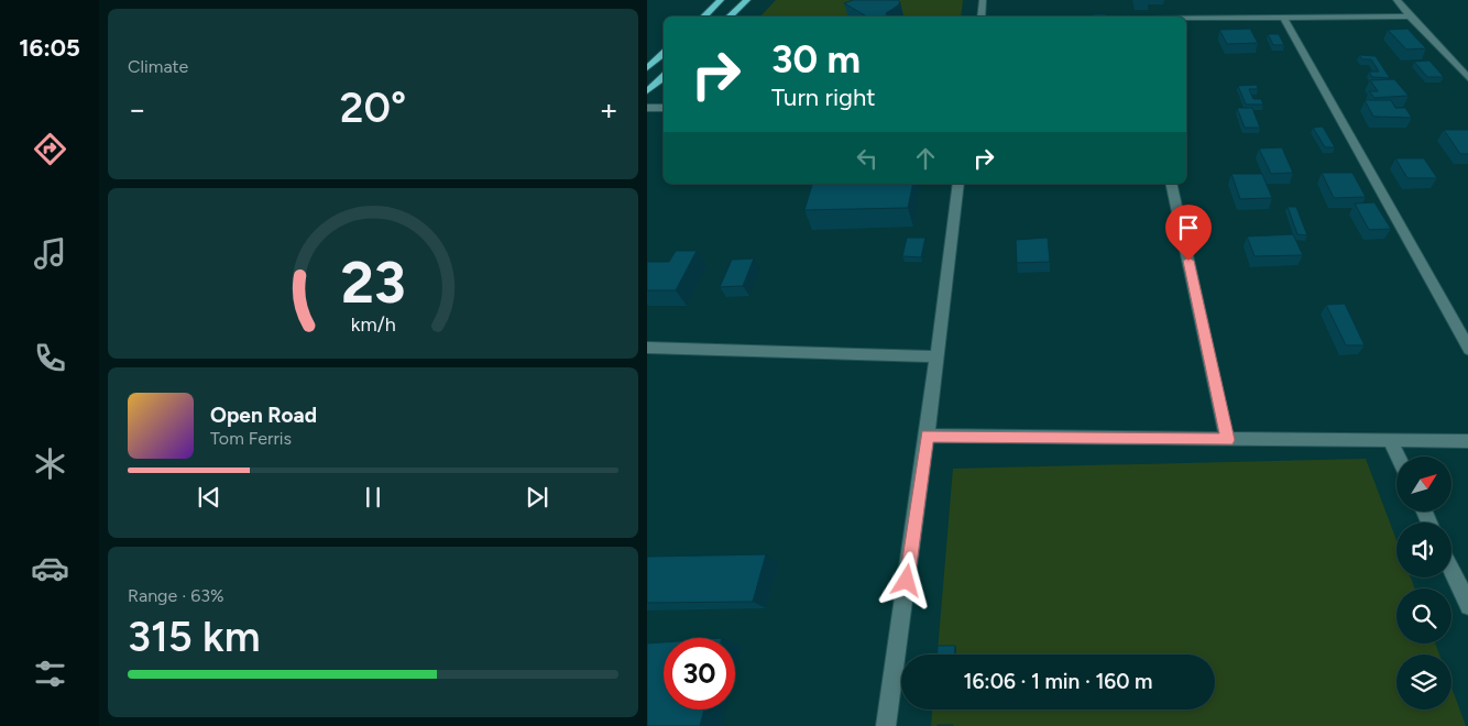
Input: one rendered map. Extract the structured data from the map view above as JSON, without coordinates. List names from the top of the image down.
{
  "north": "top right",
  "page": {
    "tabs": "16:05",
    "tile": [
      "Climate",
      ["Range · 63%", "315 km"]
    ],
    "turn": ["30 m", "Turn right"],
    "heat": ["−", "20°", "+"],
    "song": ["Open Road", "Tom Ferris"],
    "limit": "30",
    "trip": "16:06 · 1 min · 160 m",
    "gauge": ["23", "km/h"]
  }
}
